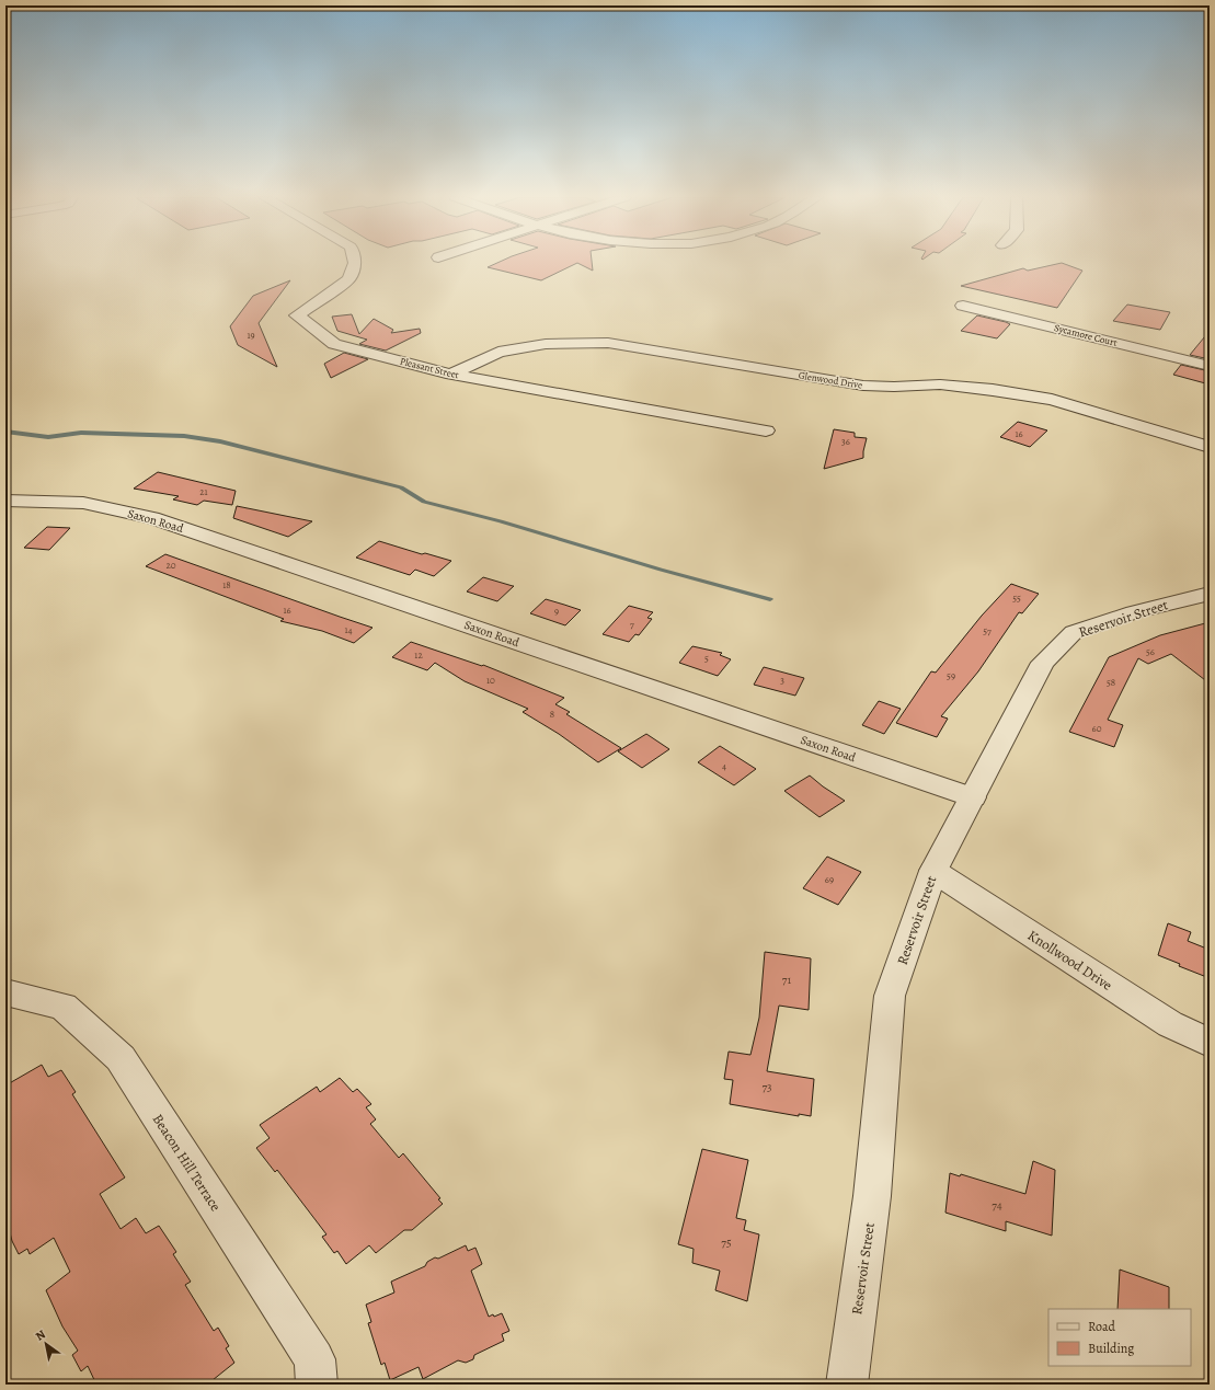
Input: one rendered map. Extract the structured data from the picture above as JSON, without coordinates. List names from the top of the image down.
{
  "streets": {
    "street": [
      "Sycamore Court",
      "Pleasant Street",
      "Glenwood Drive",
      "Saxon Road",
      "Reservoir Street",
      "Knollwood Drive",
      "Beacon Hill Terrace"
    ]
  },
  "crossings": [
    ["Pleasant Street", "Glenwood Drive"],
    ["Saxon Road", "Reservoir Street"],
    ["Reservoir Street", "Knollwood Drive"]
  ],
  "house_numbers": [
    "19",
    "16",
    "36",
    "21",
    "20",
    "18",
    "55",
    "16",
    "9",
    "7",
    "14",
    "57",
    "56",
    "12",
    "5",
    "59",
    "10",
    "3",
    "58",
    "8",
    "60",
    "4",
    "69",
    "71",
    "73",
    "74",
    "75"
  ],
  "legend": ["Road", "Building"],
  "north": "top left"
}
